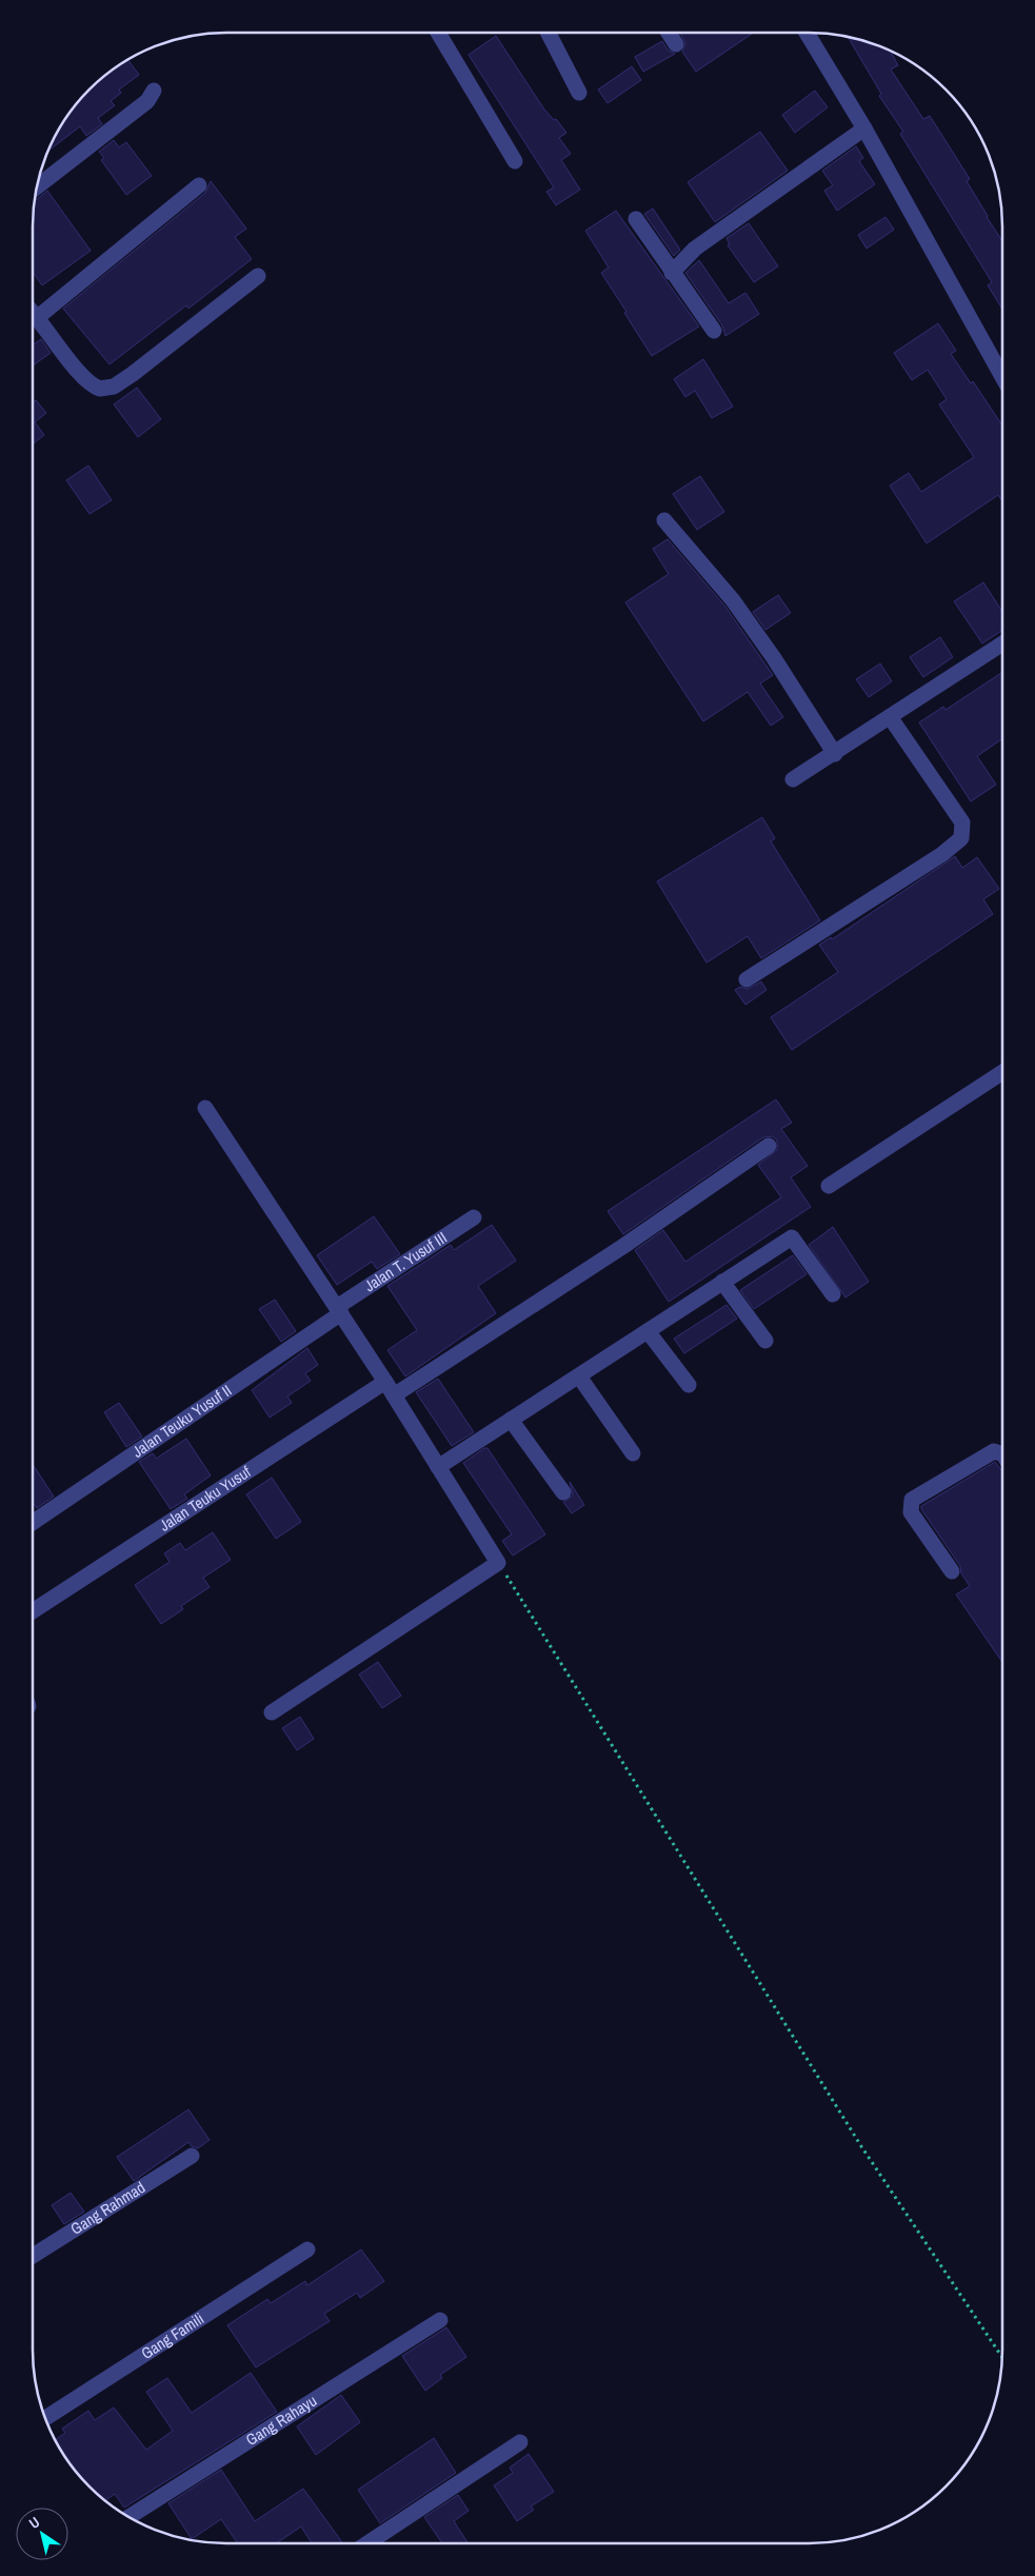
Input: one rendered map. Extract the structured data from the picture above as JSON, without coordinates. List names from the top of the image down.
{
  "streets": {
    "street": [
      "Jalan T. Yusuf III",
      "Jalan Teuku Yusuf II",
      "Jalan Teuku Yusuf",
      "Gang Rahmad",
      "Gang Famili",
      "Gang Rahayu"
    ]
  },
  "crossings": [
    ["Jalan T. Yusuf III", "Jalan Teuku Yusuf II"]
  ],
  "north": "top left"
}
